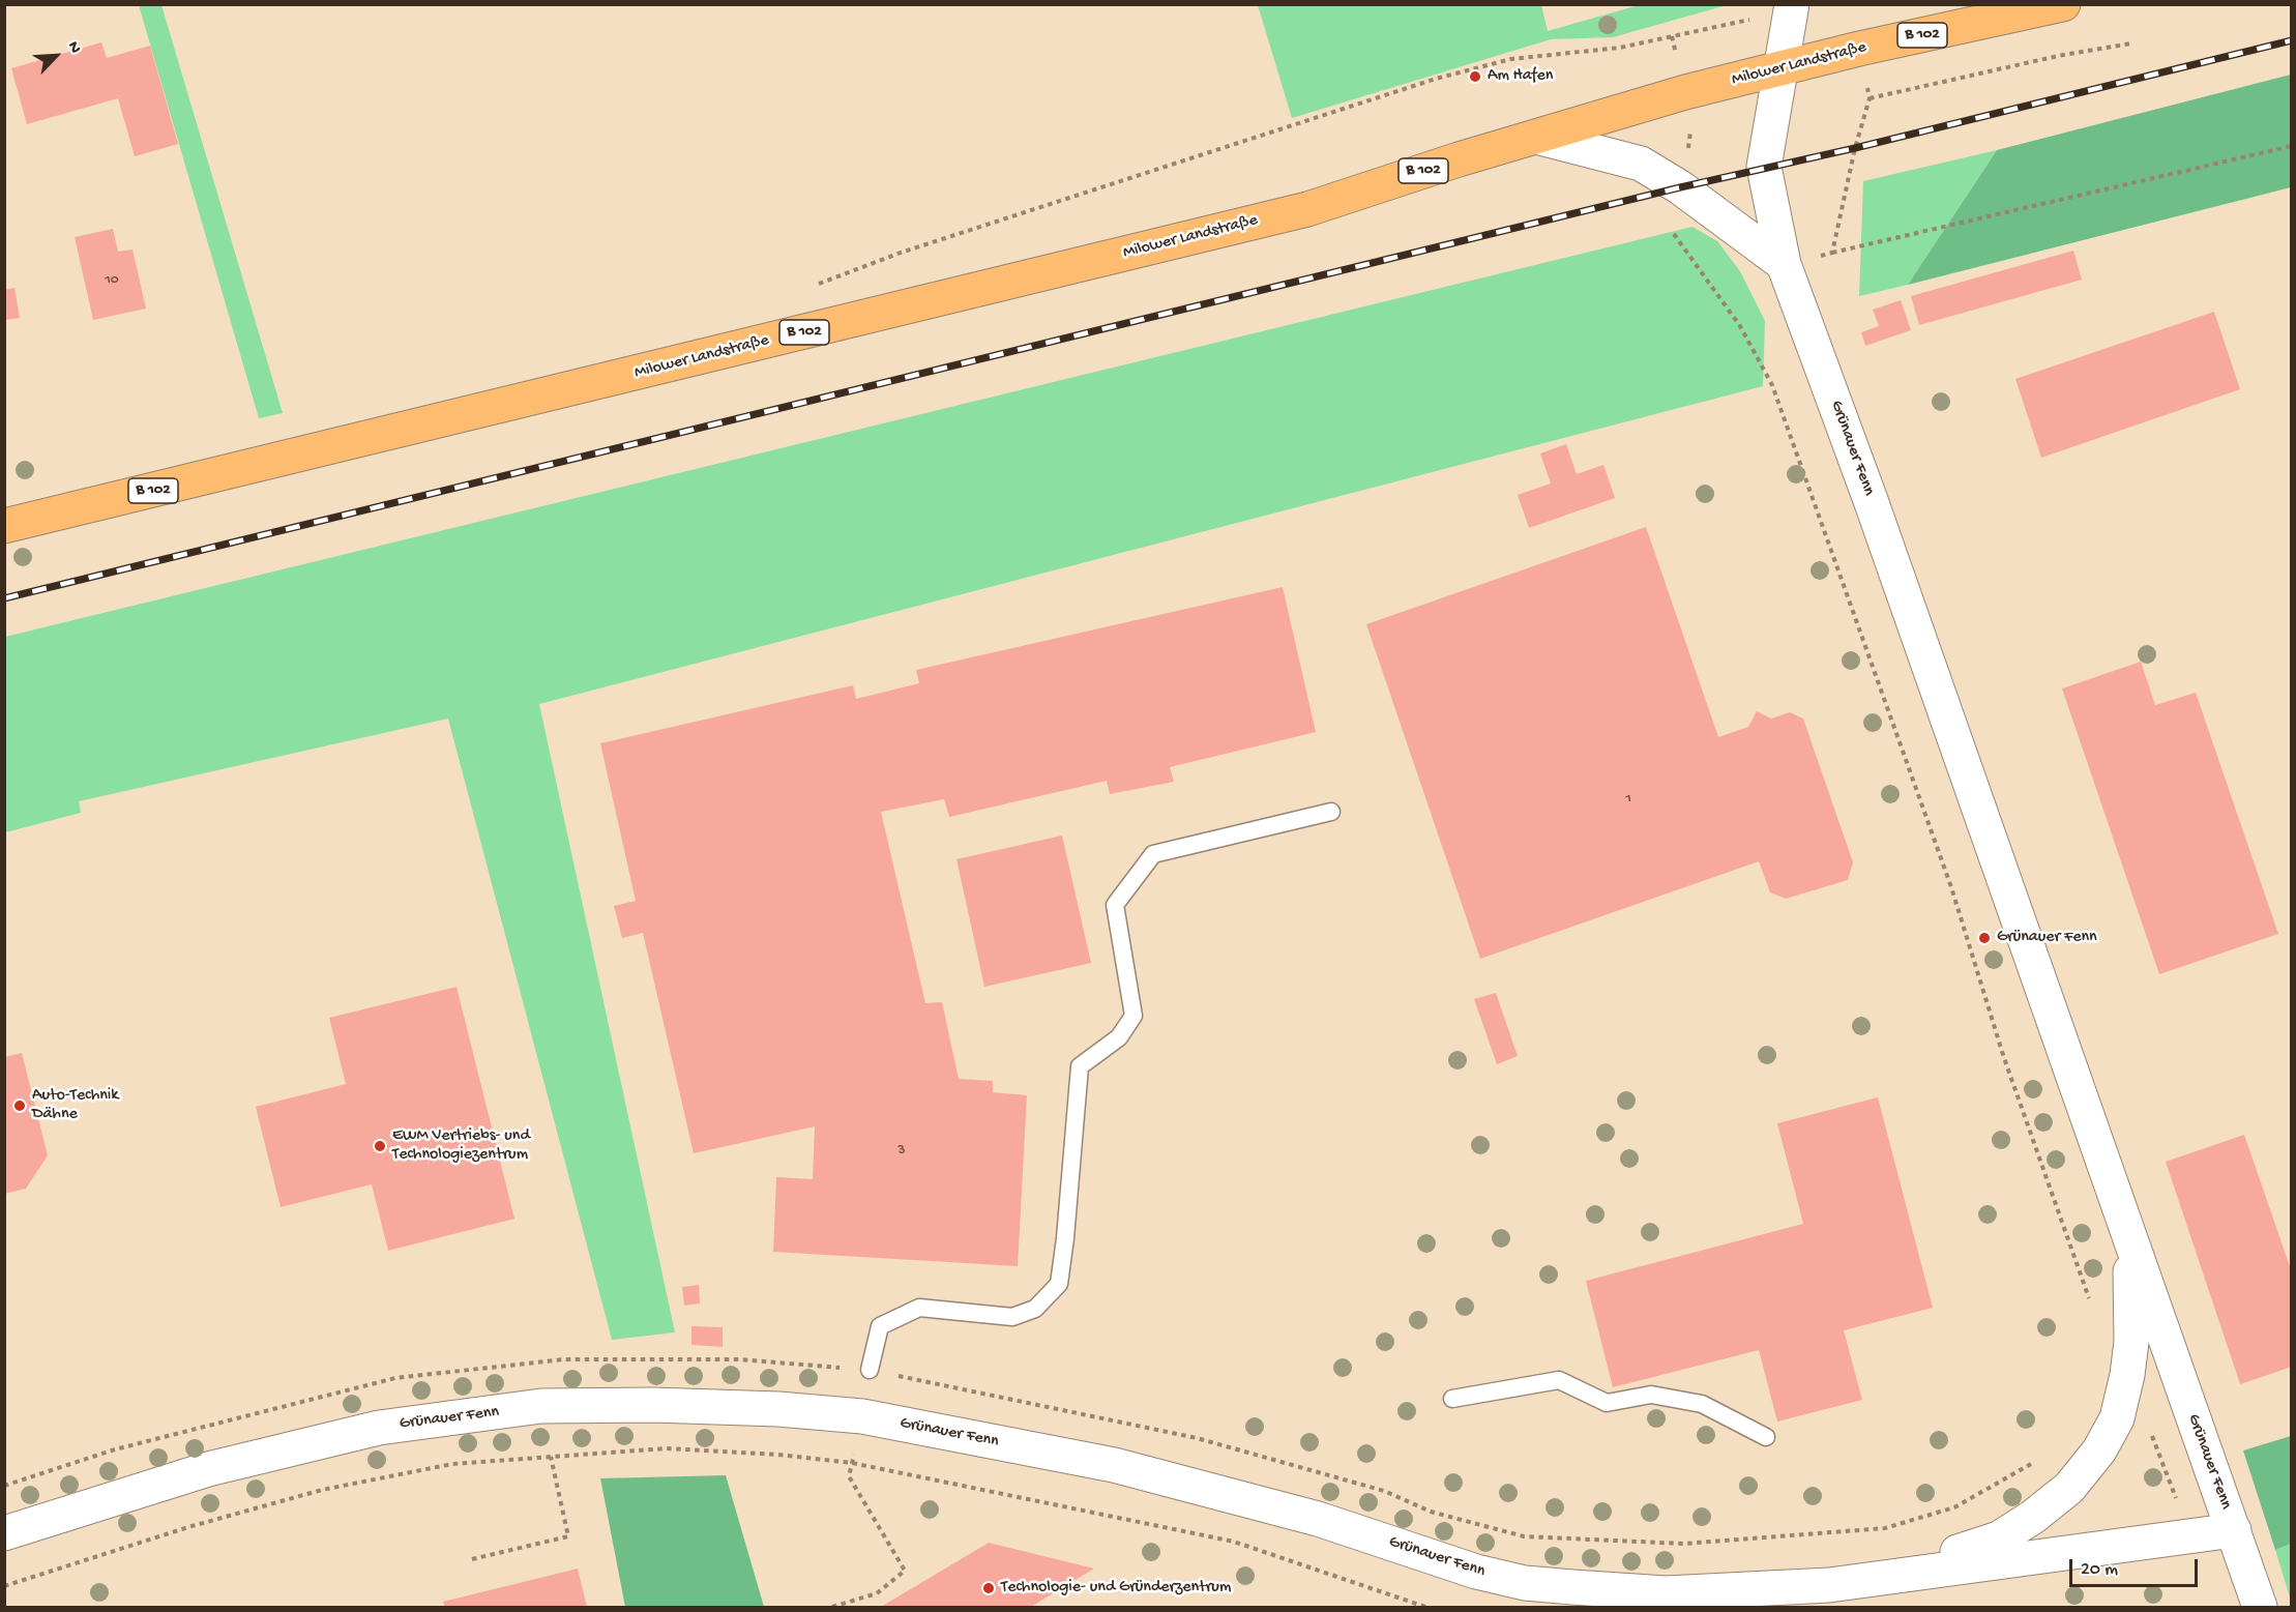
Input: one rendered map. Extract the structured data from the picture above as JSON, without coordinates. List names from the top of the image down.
{
  "streets": {
    "main road": ["B 102", "Milower Landstraße"],
    "street": ["Grünauer Fenn"]
  },
  "crossings": [
    ["Milower Landstraße", "Grünauer Fenn"]
  ],
  "places": [
    "Am Hafen",
    "Grünauer Fenn",
    "Auto-Technik Dähne",
    "EWM Vertriebs- und Technologiezentrum",
    "Technologie- und Gründerzentrum"
  ],
  "house_numbers": ["10", "1", "3"],
  "scale_bar": "20 m",
  "north": "top right"
}
